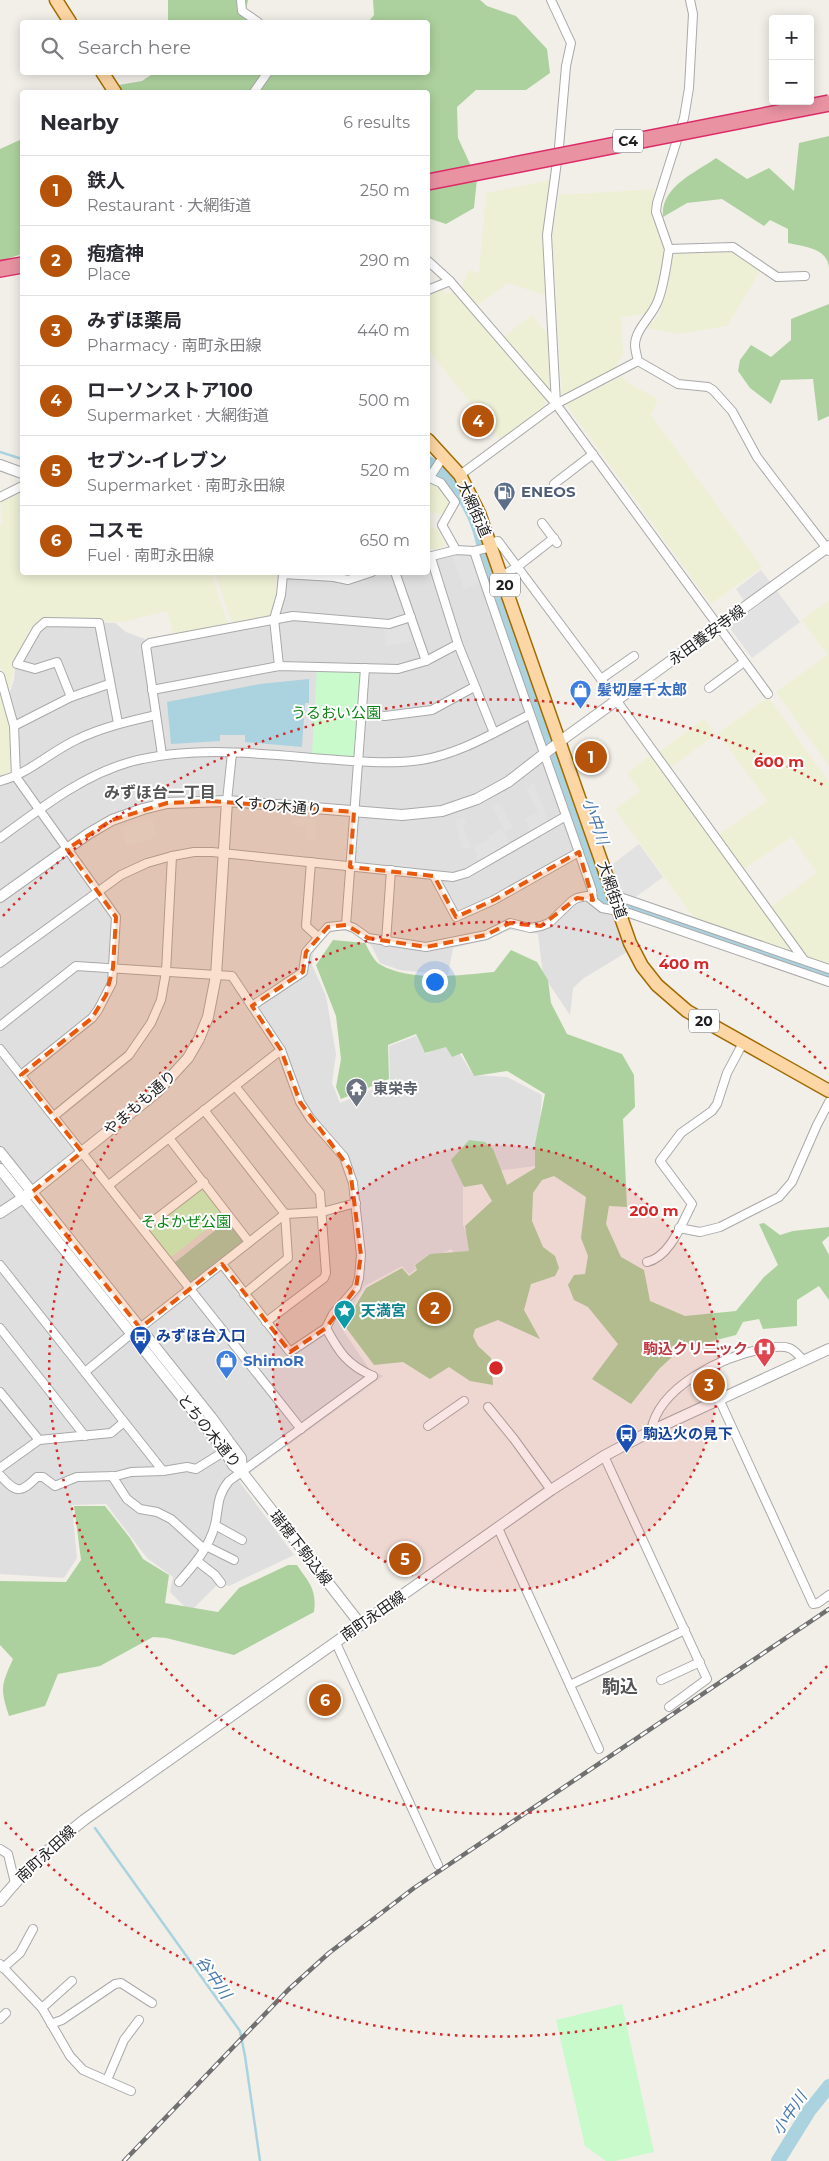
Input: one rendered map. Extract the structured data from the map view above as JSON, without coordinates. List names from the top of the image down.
{
  "streets": {
    "highway": ["C4"],
    "main road": ["大網街道", "20"],
    "street": [
      "永田養安寺線",
      "くすの木通り",
      "やまもも通り",
      "とちの木通り",
      "瑞穂下駒込線",
      "南町永田線"
    ]
  },
  "crossings": [
    ["大網街道", "永田養安寺線"],
    ["大網街道", "くすの木通り"],
    ["永田養安寺線", "くすの木通り"],
    ["くすの木通り", "やまもも通り"],
    ["やまもも通り", "とちの木通り"],
    ["とちの木通り", "瑞穂下駒込線"],
    ["瑞穂下駒込線", "南町永田線"]
  ],
  "districts": ["みずほ台一丁目", "駒込"],
  "water": ["小中川", "谷中川"],
  "parks": ["うるおい公園", "そよかぜ公園"],
  "places": {
    "fuel station": ["ENEOS"],
    "shop": ["髪切屋千太郎", "ShimoR"],
    "temple": ["東栄寺"],
    "place": ["天満宮"],
    "bus stop": ["みずほ台入口", "駒込火の見下"],
    "hospital": ["駒込クリニック"]
  },
  "page": {
    "map_buttons": ["+", "−"],
    "search": "Search here",
    "heading": ["Nearby", "6 results"],
    "list": [
      {
        "mark": "1",
        "name": "鉄人",
        "note": "Restaurant · 大網街道",
        "value": "250 m"
      },
      {
        "mark": "2",
        "name": "疱瘡神",
        "note": "Place",
        "value": "290 m"
      },
      {
        "mark": "3",
        "name": "みずほ薬局",
        "note": "Pharmacy · 南町永田線",
        "value": "440 m"
      },
      {
        "mark": "4",
        "name": "ローソンストア100",
        "note": "Supermarket · 大網街道",
        "value": "500 m"
      },
      {
        "mark": "5",
        "name": "セブン-イレブン",
        "note": "Supermarket · 南町永田線",
        "value": "520 m"
      },
      {
        "mark": "6",
        "name": "コスモ",
        "note": "Fuel · 南町永田線",
        "value": "650 m"
      }
    ],
    "pins": [
      "4",
      "1",
      "2",
      "3",
      "5",
      "6"
    ]
  },
  "rings": ["600 m", "400 m", "200 m"]
}
